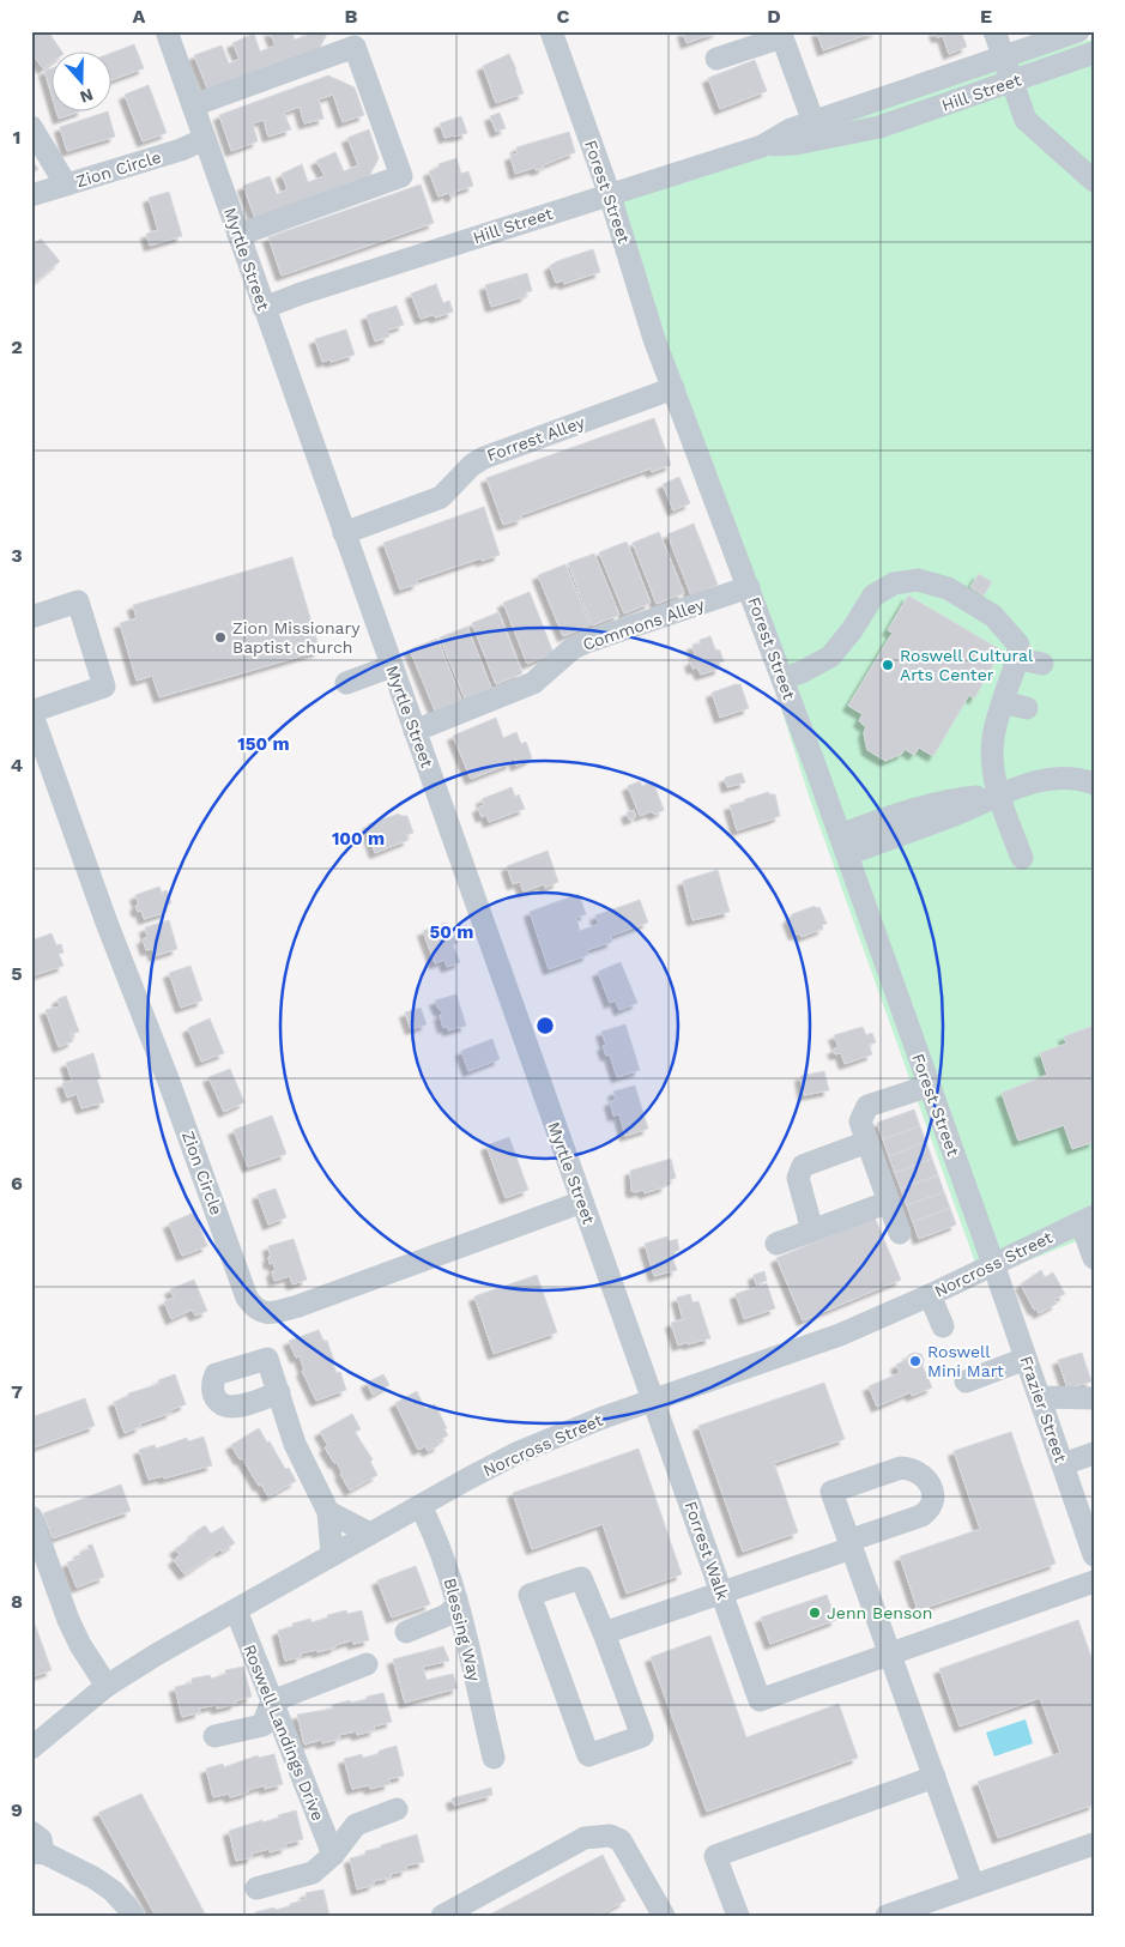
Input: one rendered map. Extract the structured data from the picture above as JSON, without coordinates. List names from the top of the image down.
{
  "streets": {
    "street": [
      "Hill Street",
      "Zion Circle",
      "Forest Street",
      "Myrtle Street",
      "Forrest Alley",
      "Commons Alley",
      "Norcross Street",
      "Frazier Street",
      "Forrest Walk",
      "Blessing Way",
      "Roswell Landings Drive"
    ]
  },
  "crossings": [
    ["Hill Street", "Forest Street"],
    ["Hill Street", "Myrtle Street"],
    ["Zion Circle", "Myrtle Street"],
    ["Forest Street", "Forrest Alley"],
    ["Forest Street", "Commons Alley"],
    ["Forest Street", "Norcross Street"],
    ["Forest Street", "Frazier Street"],
    ["Myrtle Street", "Forrest Alley"],
    ["Myrtle Street", "Commons Alley"],
    ["Myrtle Street", "Norcross Street"],
    ["Myrtle Street", "Forrest Walk"],
    ["Norcross Street", "Frazier Street"],
    ["Norcross Street", "Forrest Walk"],
    ["Norcross Street", "Blessing Way"],
    ["Norcross Street", "Roswell Landings Drive"]
  ],
  "places": [
    "Zion Missionary Baptist church",
    "Roswell Cultural Arts Center",
    "Roswell Mini Mart",
    "Jenn Benson"
  ],
  "north": "bottom",
  "grid": {
    "columns": [
      "A",
      "B",
      "C",
      "D",
      "E"
    ],
    "rows": [
      "1",
      "2",
      "3",
      "4",
      "5",
      "6",
      "7",
      "8",
      "9"
    ]
  },
  "rings": ["150 m", "100 m", "50 m"]
}
